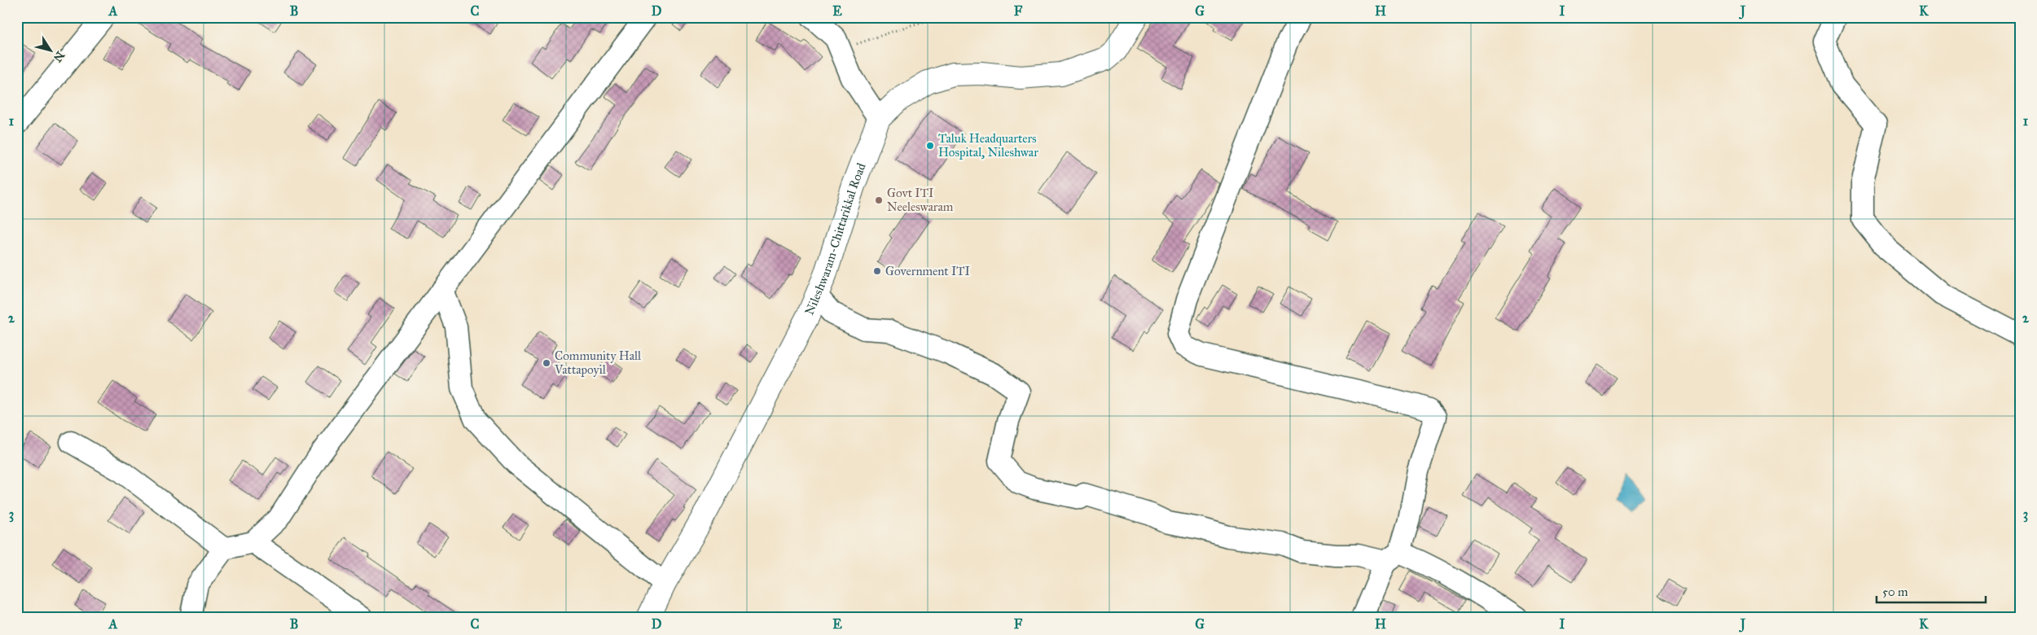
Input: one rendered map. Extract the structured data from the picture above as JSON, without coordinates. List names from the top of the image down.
{
  "streets": {
    "main road": ["Nileshwaram-Chittarikkal Road"]
  },
  "places": [
    "Taluk Headquarters Hospital, Nileshwar",
    "Govt ITI Neeleswaram",
    "Government ITI",
    "Community Hall Vattapoyil"
  ],
  "scale_bar": "50 m",
  "north": "bottom right",
  "grid": {
    "columns": [
      "A",
      "B",
      "C",
      "D",
      "E",
      "F",
      "G",
      "H",
      "I",
      "J",
      "K"
    ],
    "rows": ["1", "2", "3"]
  }
}
